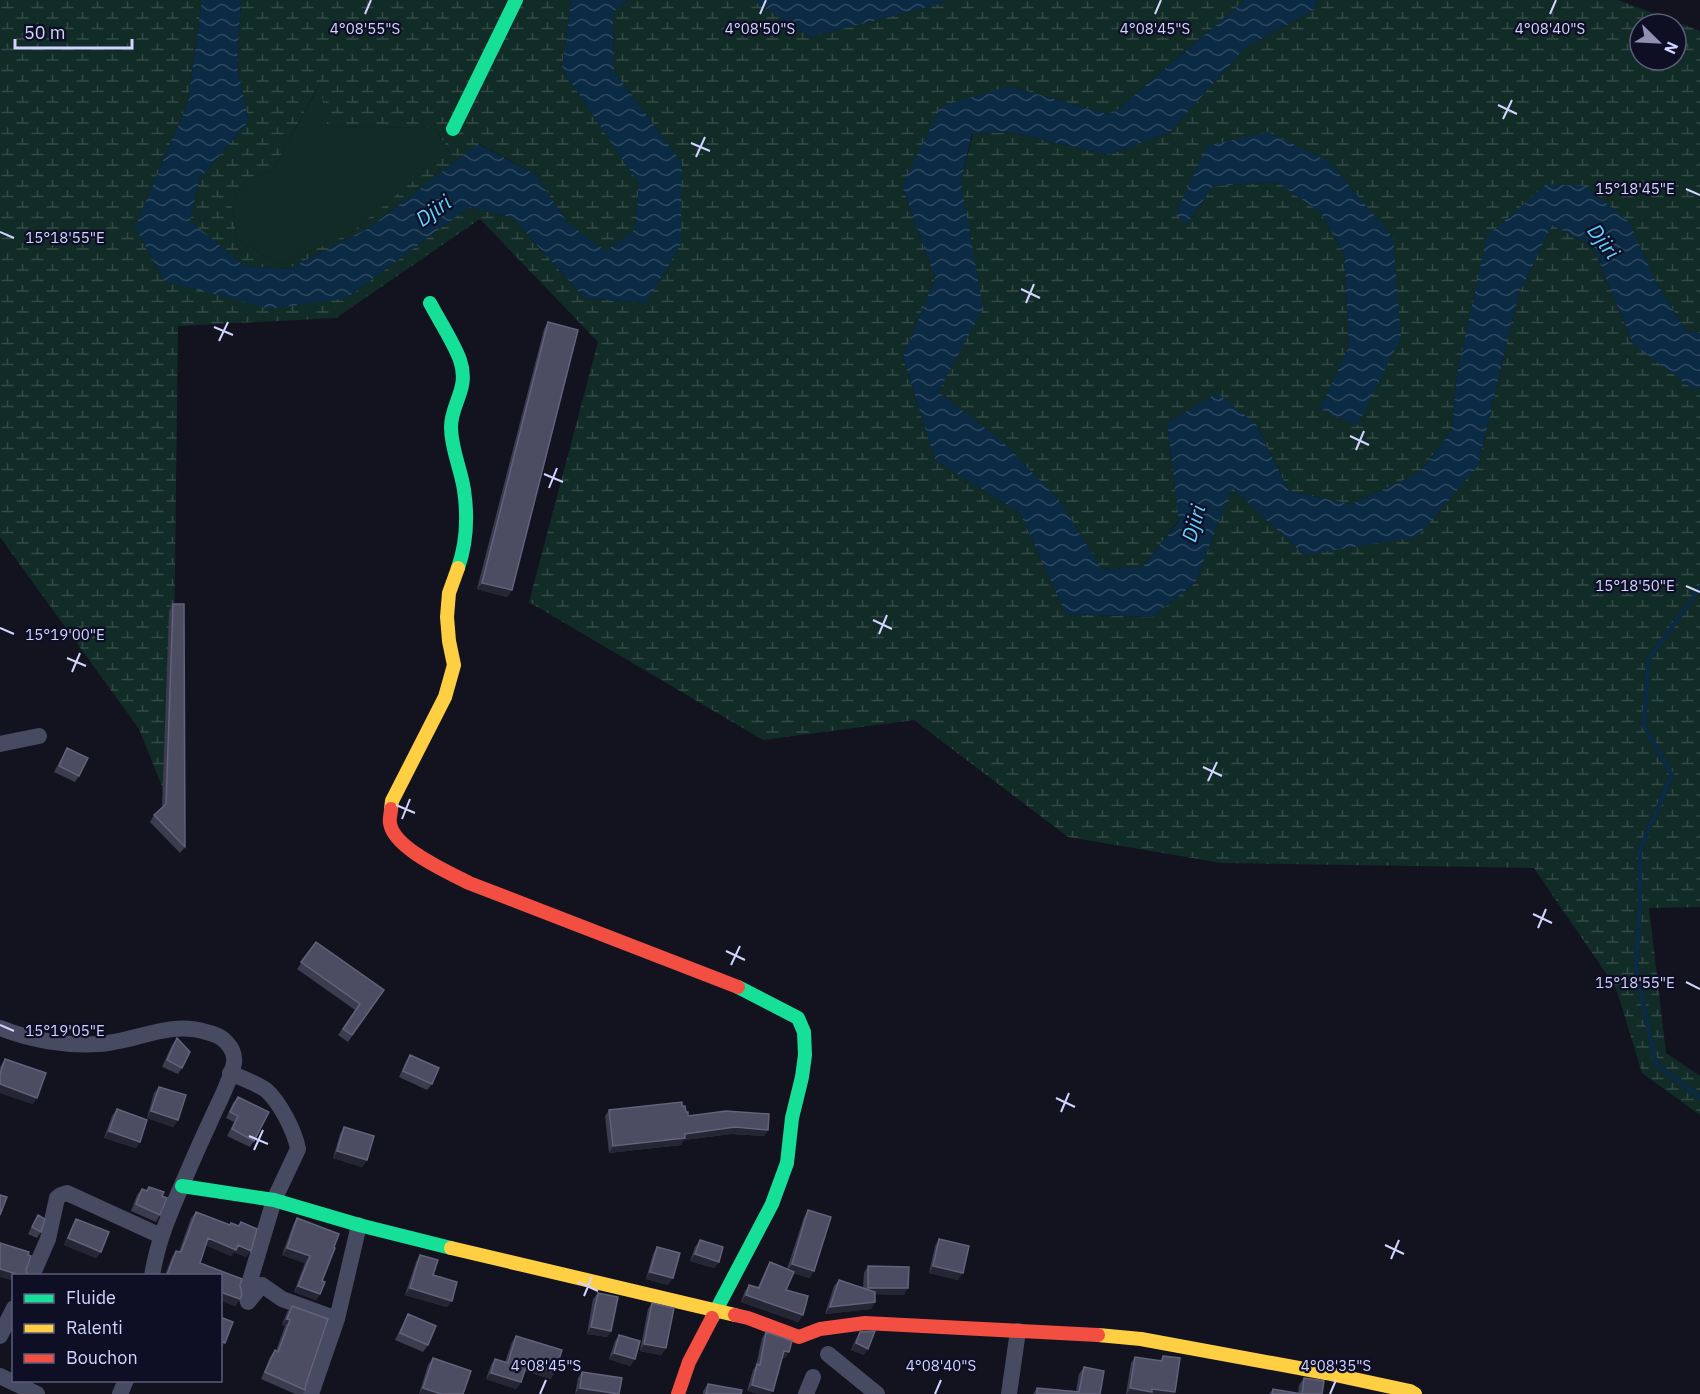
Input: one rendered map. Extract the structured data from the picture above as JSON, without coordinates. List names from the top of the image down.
{
  "water": ["Djiri"],
  "legend": ["Fluide", "Ralenti", "Bouchon"],
  "scale_bar": "50 m",
  "north": "bottom right",
  "coordinates": [
    "4°08'55\"S",
    "4°08'50\"S",
    "4°08'45\"S",
    "4°08'40\"S",
    "15°18'45\"E",
    "15°18'55\"E",
    "15°18'50\"E",
    "15°19'00\"E",
    "15°19'05\"E",
    "4°08'35\"S"
  ]
}
